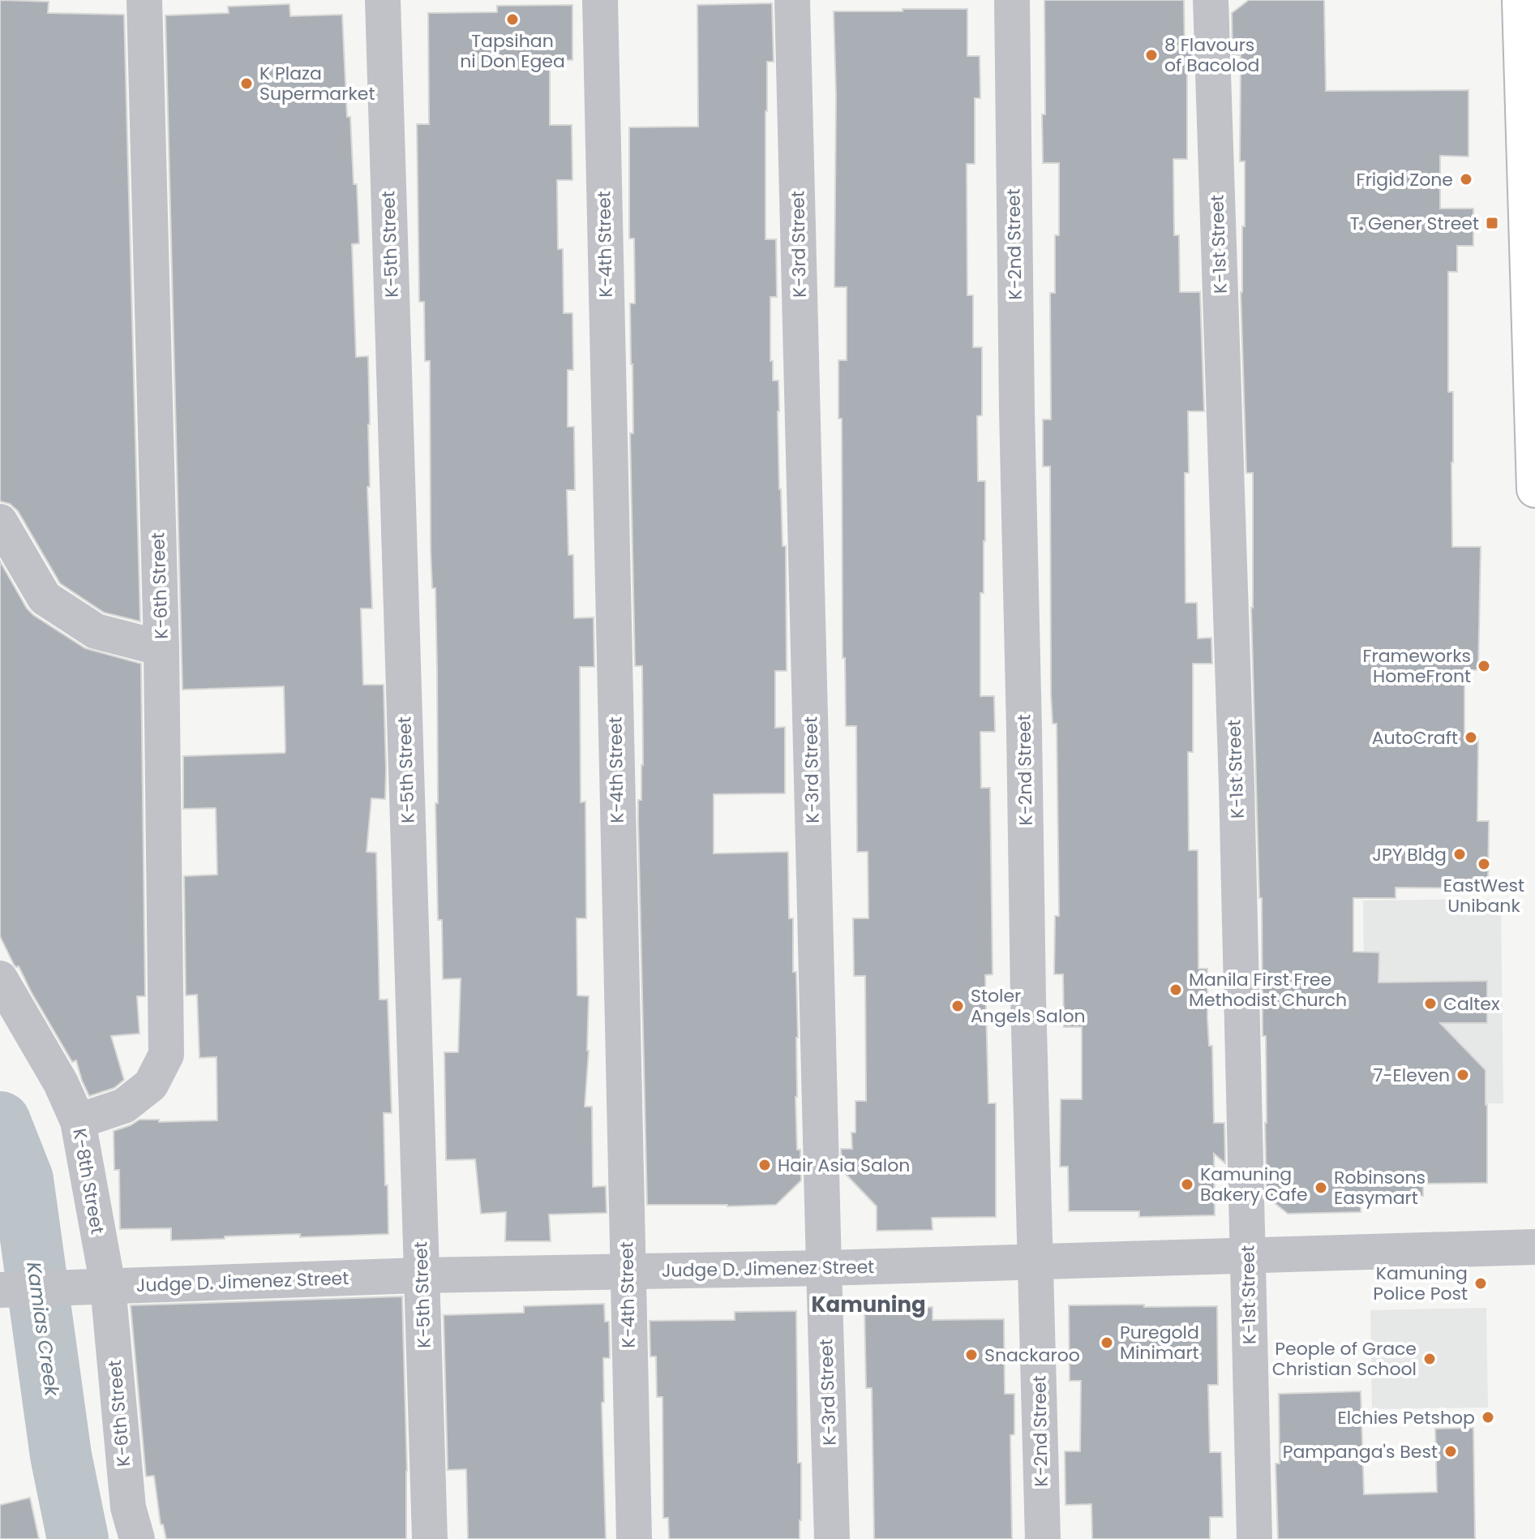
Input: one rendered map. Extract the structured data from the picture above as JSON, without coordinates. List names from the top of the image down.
{
  "streets": {
    "street": [
      "K-5th Street",
      "K-4th Street",
      "K-3rd Street",
      "K-2nd Street",
      "K-1st Street",
      "K-6th Street",
      "K-8th Street",
      "Judge D. Jimenez Street"
    ]
  },
  "crossings": [
    ["K-5th Street", "Judge D. Jimenez Street"],
    ["K-4th Street", "Judge D. Jimenez Street"],
    ["K-3rd Street", "Judge D. Jimenez Street"],
    ["K-2nd Street", "Judge D. Jimenez Street"],
    ["K-1st Street", "Judge D. Jimenez Street"],
    ["K-6th Street", "K-8th Street"],
    ["K-6th Street", "Judge D. Jimenez Street"],
    ["K-8th Street", "Judge D. Jimenez Street"]
  ],
  "districts": ["Kamuning"],
  "water": ["Kamias Creek"],
  "places": {
    "other": [
      "Tapsihan ni Don Egea",
      "8 Flavours of Bacolod",
      "K Plaza Supermarket",
      "Frigid Zone",
      "Frameworks HomeFront",
      "AutoCraft",
      "JPY Bldg",
      "EastWest Unibank",
      "Manila First Free Methodist Church",
      "Caltex",
      "Stoler Angels Salon",
      "7-Eleven",
      "Hair Asia Salon",
      "Kamuning Bakery Cafe",
      "Robinsons Easymart",
      "Kamuning Police Post",
      "Puregold Minimart",
      "Snackaroo",
      "People of Grace Christian School",
      "Elchies Petshop",
      "Pampanga's Best"
    ],
    "transit": ["T. Gener Street"]
  }
}
